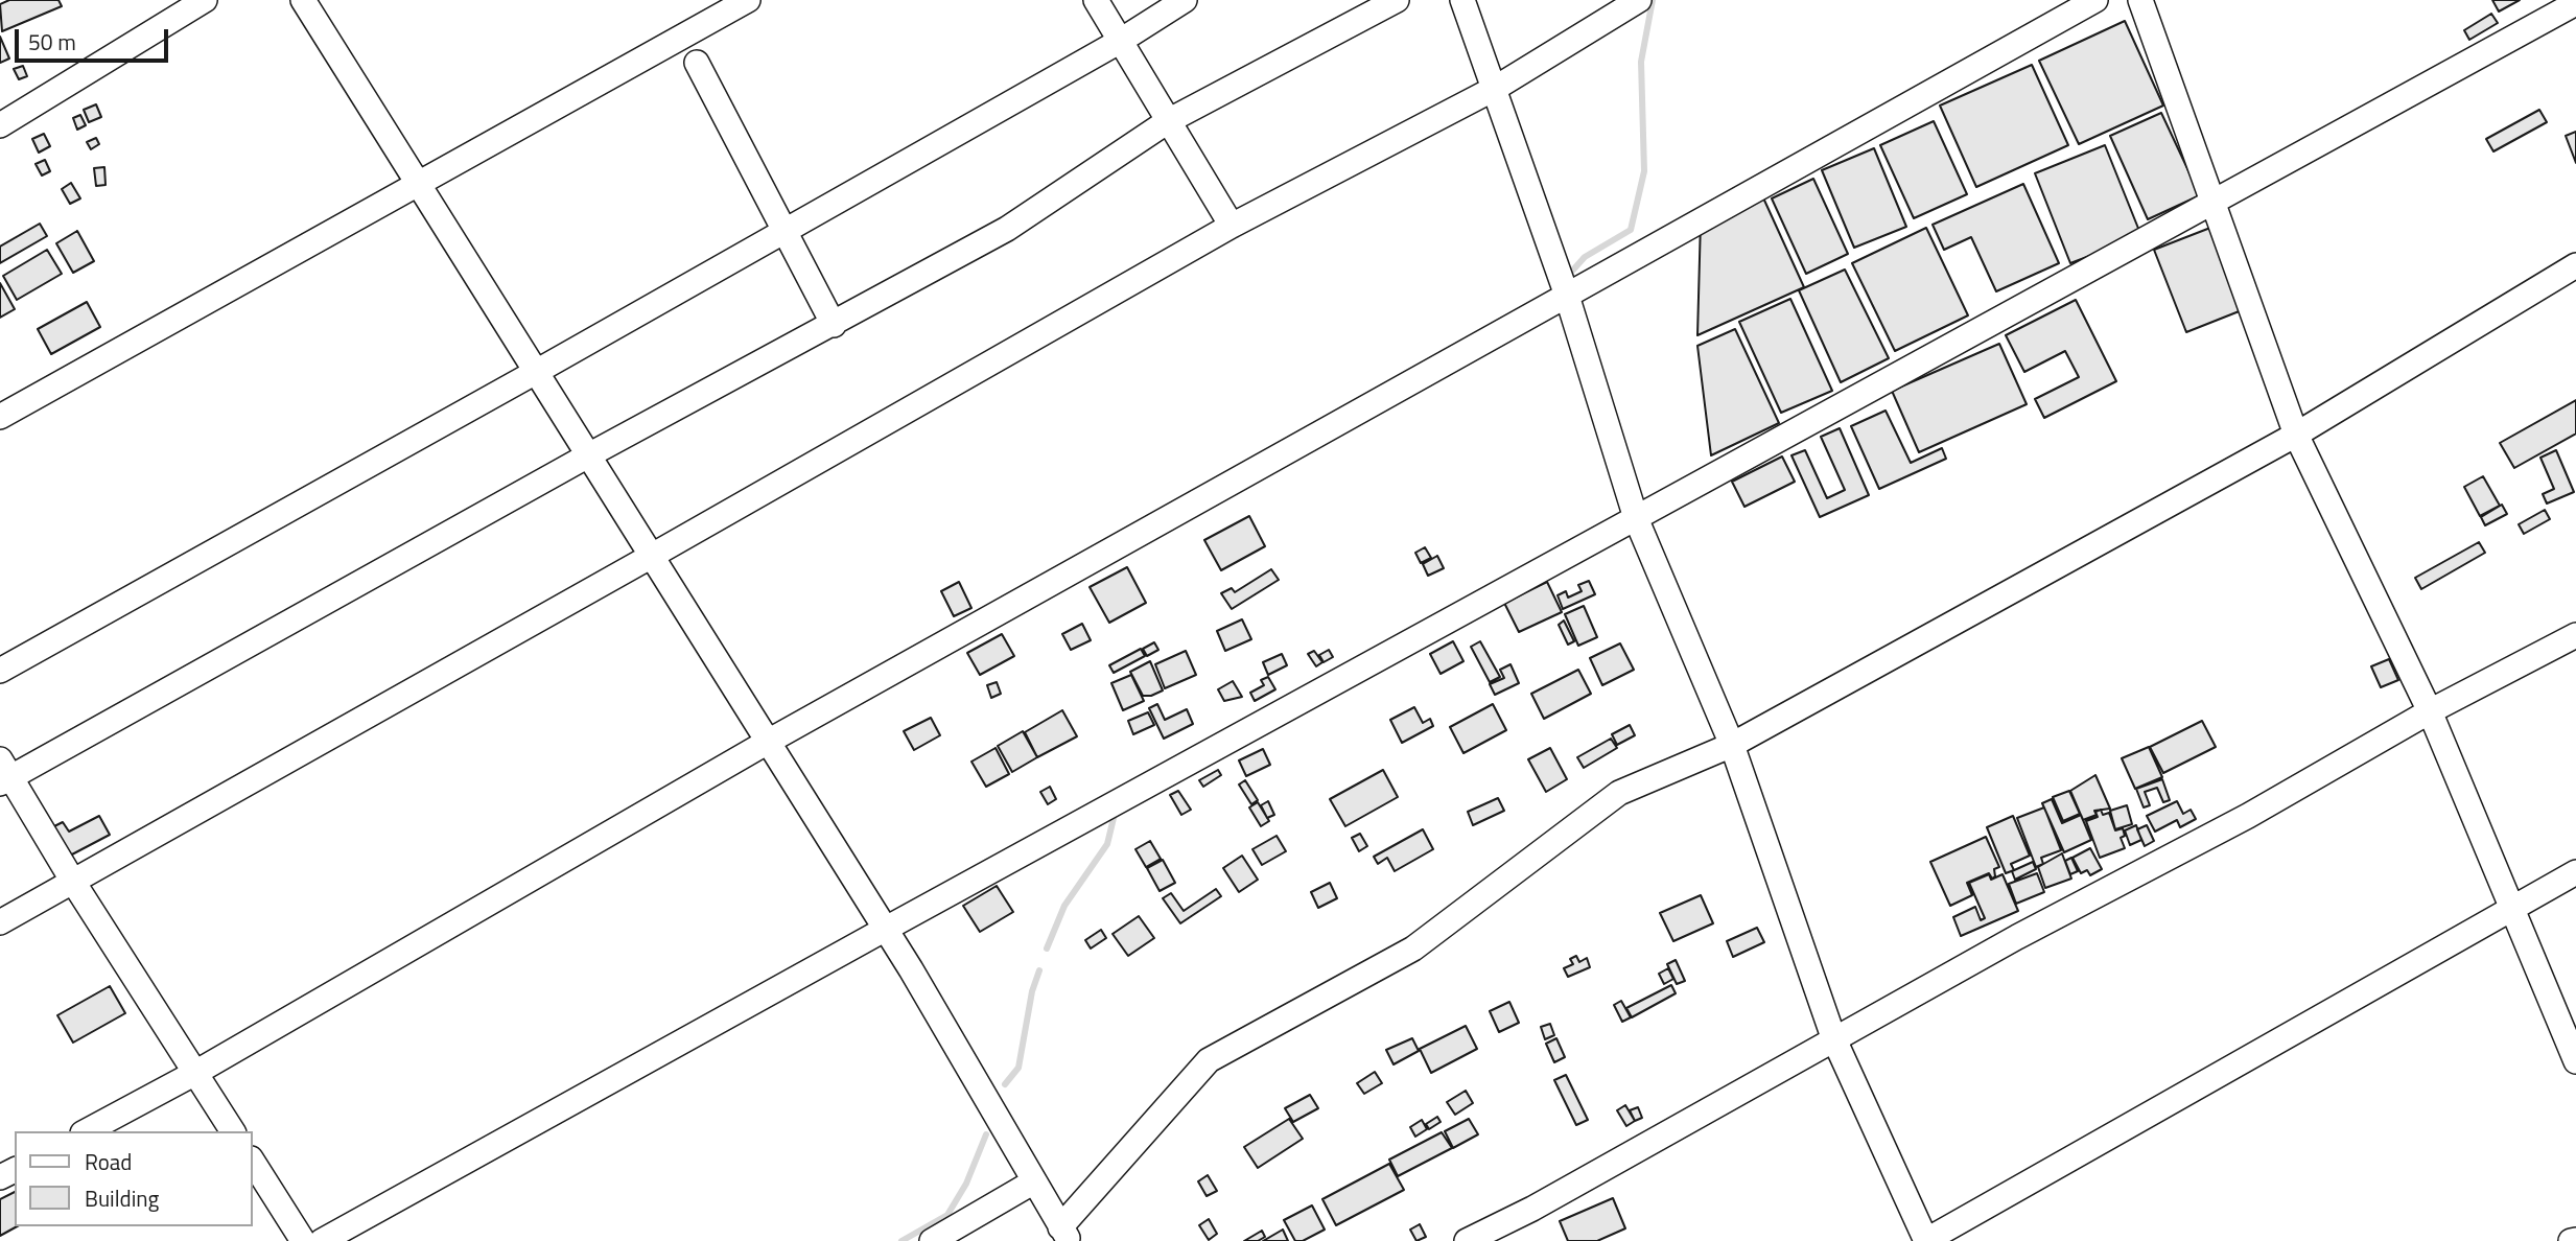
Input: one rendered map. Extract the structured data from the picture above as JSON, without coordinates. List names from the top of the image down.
{
  "legend": ["Road", "Building"],
  "scale_bar": "50 m"
}
